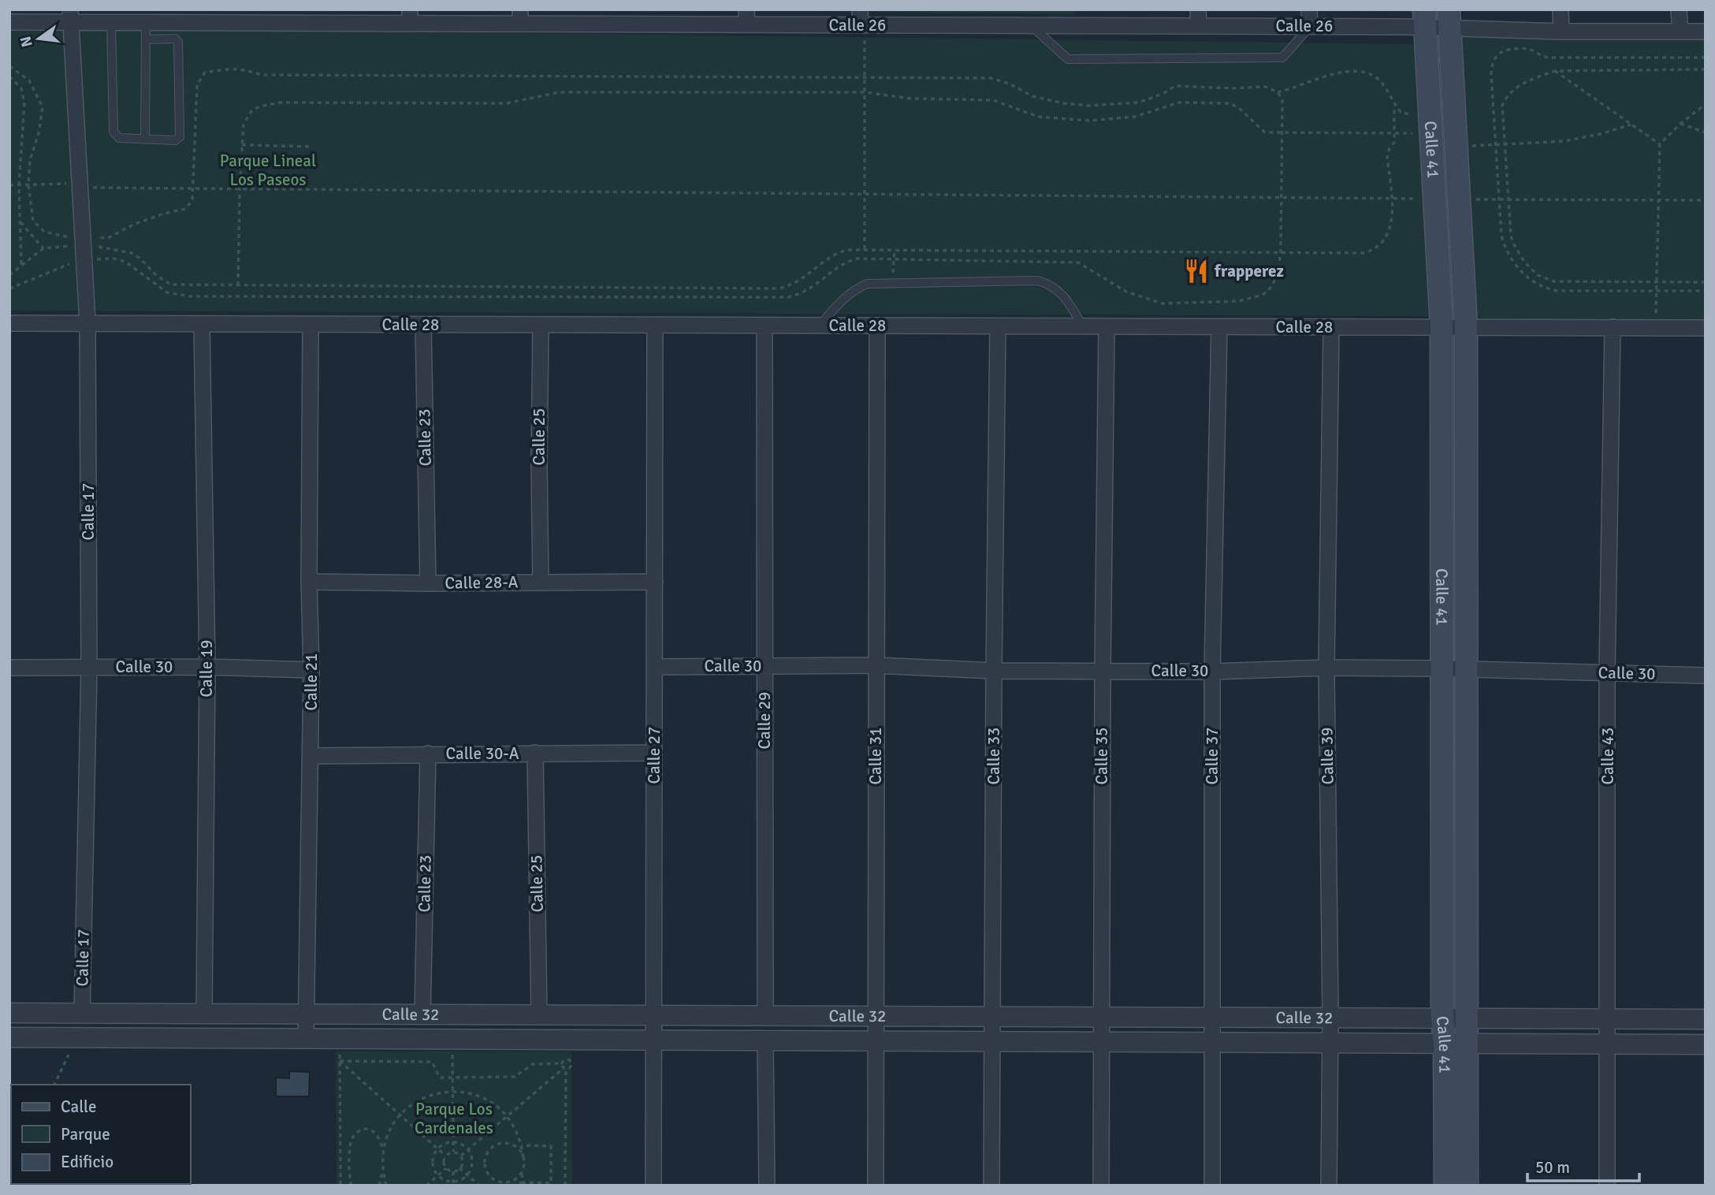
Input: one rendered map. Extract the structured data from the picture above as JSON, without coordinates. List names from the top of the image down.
{
  "streets": {
    "main road": ["Calle 41"],
    "street": [
      "Calle 26",
      "Calle 28",
      "Calle 25",
      "Calle 23",
      "Calle 17",
      "Calle 28-A",
      "Calle 30",
      "Calle 19",
      "Calle 21",
      "Calle 29",
      "Calle 30-A",
      "Calle 27",
      "Calle 31",
      "Calle 33",
      "Calle 35",
      "Calle 37",
      "Calle 39",
      "Calle 43",
      "Calle 32"
    ]
  },
  "crossings": [
    ["Calle 26", "Calle 41"],
    ["Calle 26", "Calle 17"],
    ["Calle 41", "Calle 28"],
    ["Calle 41", "Calle 30"],
    ["Calle 41", "Calle 32"],
    ["Calle 28", "Calle 25"],
    ["Calle 28", "Calle 23"],
    ["Calle 28", "Calle 17"],
    ["Calle 28", "Calle 19"],
    ["Calle 28", "Calle 21"],
    ["Calle 28", "Calle 29"],
    ["Calle 28", "Calle 27"],
    ["Calle 28", "Calle 31"],
    ["Calle 28", "Calle 33"],
    ["Calle 28", "Calle 35"],
    ["Calle 28", "Calle 37"],
    ["Calle 28", "Calle 39"],
    ["Calle 28", "Calle 43"],
    ["Calle 25", "Calle 28-A"],
    ["Calle 25", "Calle 30-A"],
    ["Calle 25", "Calle 32"],
    ["Calle 23", "Calle 28-A"],
    ["Calle 23", "Calle 30-A"],
    ["Calle 23", "Calle 32"],
    ["Calle 17", "Calle 30"],
    ["Calle 17", "Calle 32"],
    ["Calle 28-A", "Calle 21"],
    ["Calle 28-A", "Calle 27"],
    ["Calle 30", "Calle 19"],
    ["Calle 30", "Calle 21"],
    ["Calle 30", "Calle 29"],
    ["Calle 30", "Calle 27"],
    ["Calle 30", "Calle 31"],
    ["Calle 30", "Calle 33"],
    ["Calle 30", "Calle 35"],
    ["Calle 30", "Calle 37"],
    ["Calle 30", "Calle 39"],
    ["Calle 30", "Calle 43"],
    ["Calle 19", "Calle 32"],
    ["Calle 21", "Calle 30-A"],
    ["Calle 21", "Calle 32"],
    ["Calle 29", "Calle 32"],
    ["Calle 30-A", "Calle 27"],
    ["Calle 27", "Calle 32"],
    ["Calle 31", "Calle 32"],
    ["Calle 33", "Calle 32"],
    ["Calle 35", "Calle 32"],
    ["Calle 37", "Calle 32"],
    ["Calle 39", "Calle 32"],
    ["Calle 43", "Calle 32"]
  ],
  "parks": ["Parque Lineal Los Paseos", "Parque Los Cardenales"],
  "places": {
    "restaurant": ["frapperez"]
  },
  "legend": ["Calle", "Parque", "Edificio"],
  "scale_bar": "50 m",
  "north": "left"
}
